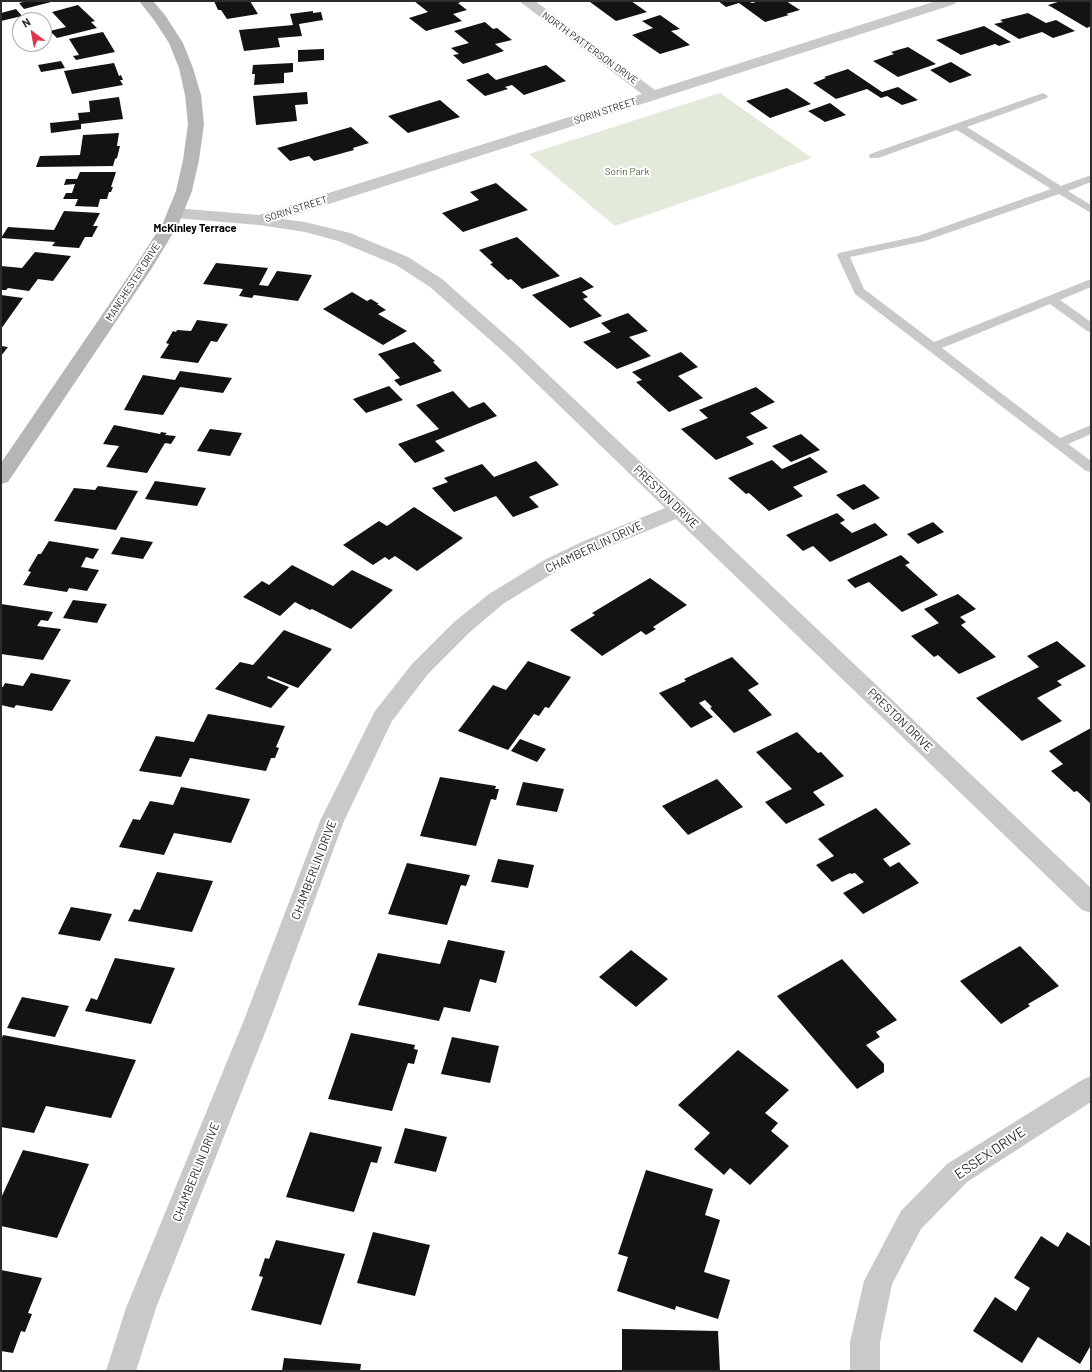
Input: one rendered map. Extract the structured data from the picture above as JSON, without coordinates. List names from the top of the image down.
{
  "streets": {
    "street": [
      "NORTH PATTERSON DRIVE",
      "SORIN STREET",
      "MANCHESTER DRIVE",
      "PRESTON DRIVE",
      "CHAMBERLIN DRIVE",
      "ESSEX DRIVE"
    ]
  },
  "crossings": [
    ["NORTH PATTERSON DRIVE", "SORIN STREET"],
    ["SORIN STREET", "PRESTON DRIVE"],
    ["MANCHESTER DRIVE", "PRESTON DRIVE"],
    ["PRESTON DRIVE", "CHAMBERLIN DRIVE"]
  ],
  "districts": ["McKinley Terrace"],
  "parks": ["Sorin Park"],
  "north": "top left"
}
